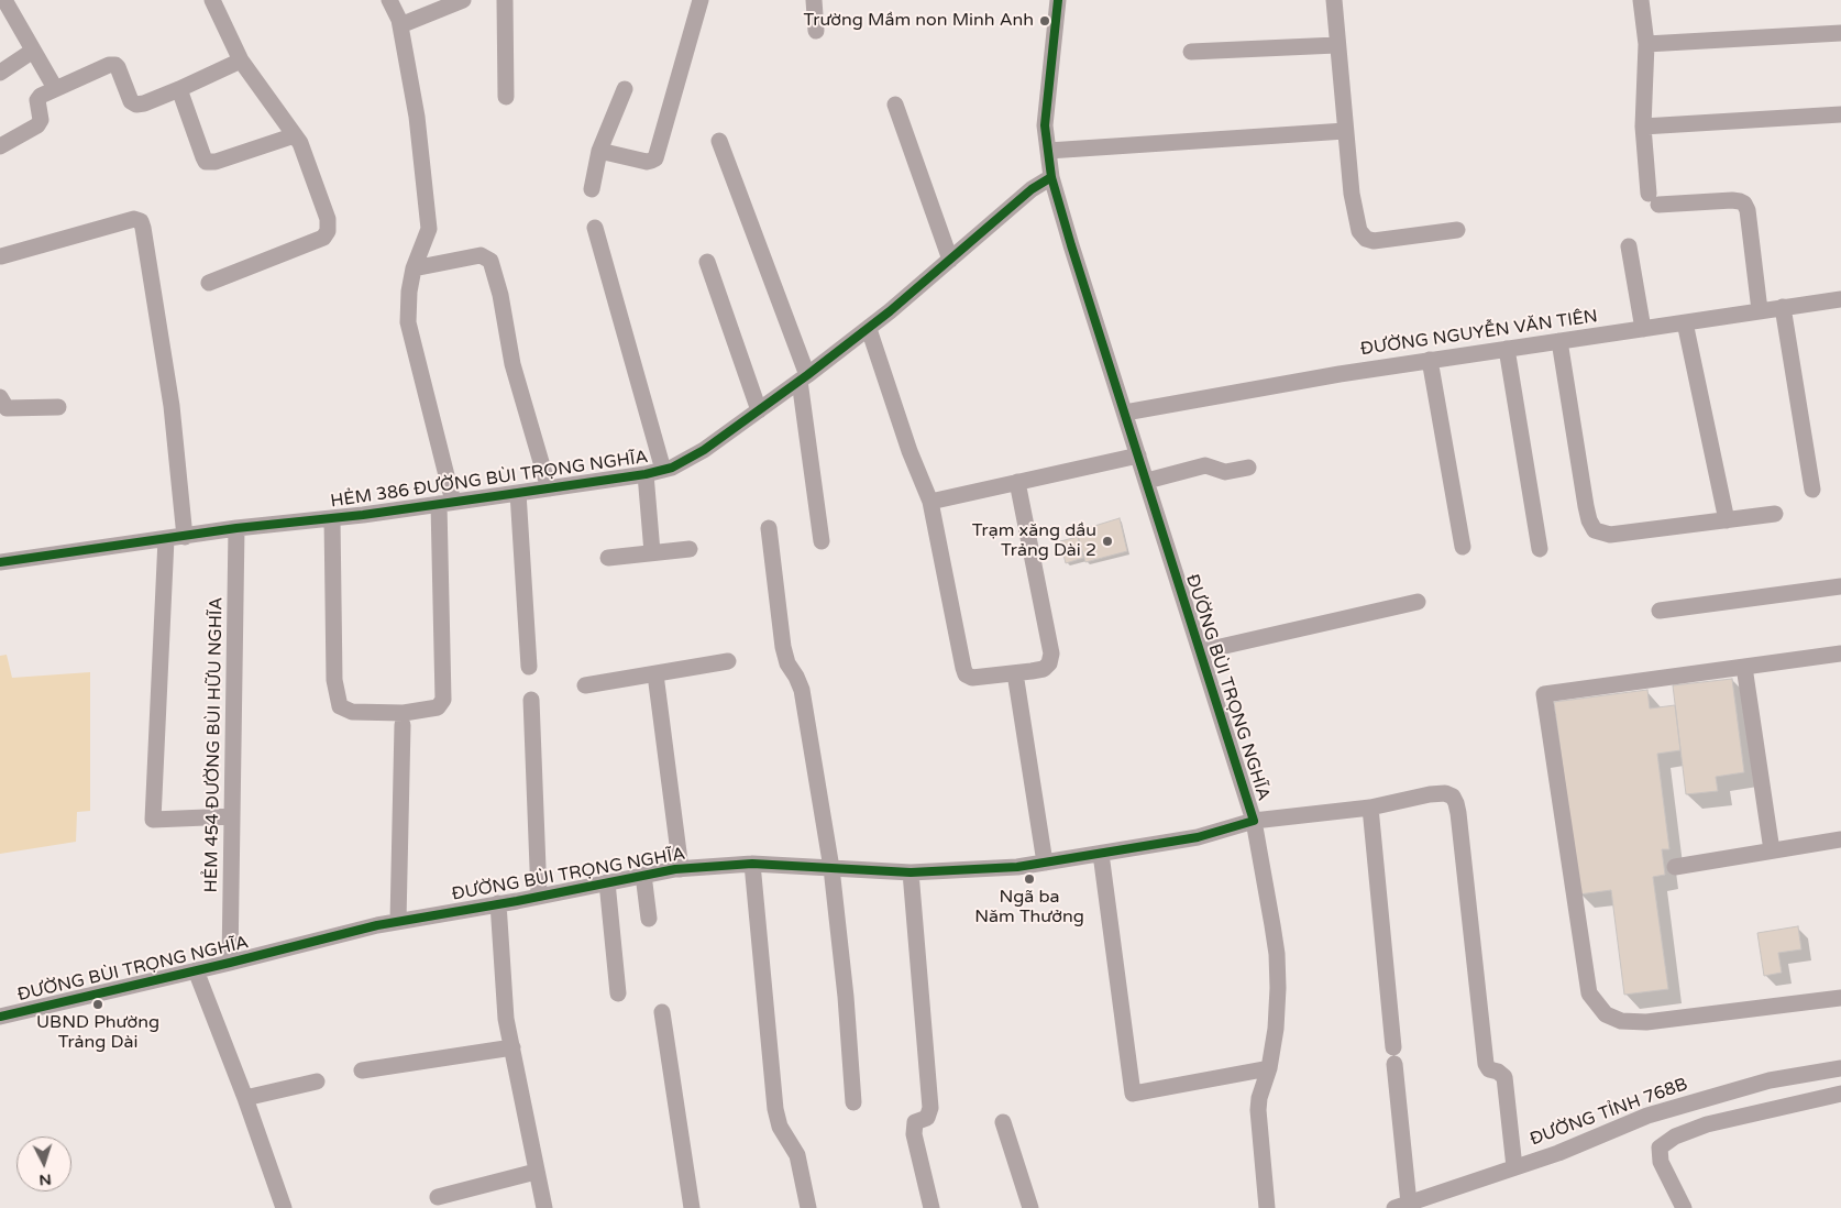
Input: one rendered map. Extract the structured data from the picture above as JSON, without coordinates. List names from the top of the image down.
{
  "streets": {
    "street": [
      "ĐƯỜNG NGUYỄN VĂN TIÊN",
      "HẺM 386 ĐƯỜNG BÙI TRỌNG NGHĨA",
      "ĐƯỜNG BÙI TRỌNG NGHĨA",
      "HẺM 454 ĐƯỜNG BÙI HỮU NGHĨA",
      "ĐƯỜNG TỈNH 768B"
    ]
  },
  "crossings": [
    ["ĐƯỜNG NGUYỄN VĂN TIÊN", "ĐƯỜNG BÙI TRỌNG NGHĨA"],
    ["HẺM 386 ĐƯỜNG BÙI TRỌNG NGHĨA", "ĐƯỜNG BÙI TRỌNG NGHĨA"],
    ["HẺM 386 ĐƯỜNG BÙI TRỌNG NGHĨA", "HẺM 454 ĐƯỜNG BÙI HỮU NGHĨA"],
    ["ĐƯỜNG BÙI TRỌNG NGHĨA", "HẺM 454 ĐƯỜNG BÙI HỮU NGHĨA"]
  ],
  "places": [
    "Trường Mầm non Minh Anh",
    "Trạm xăng dầu Trảng Dài 2",
    "Ngã ba Năm Thưởng",
    "UBND Phường Trảng Dài"
  ],
  "north": "bottom"
}
